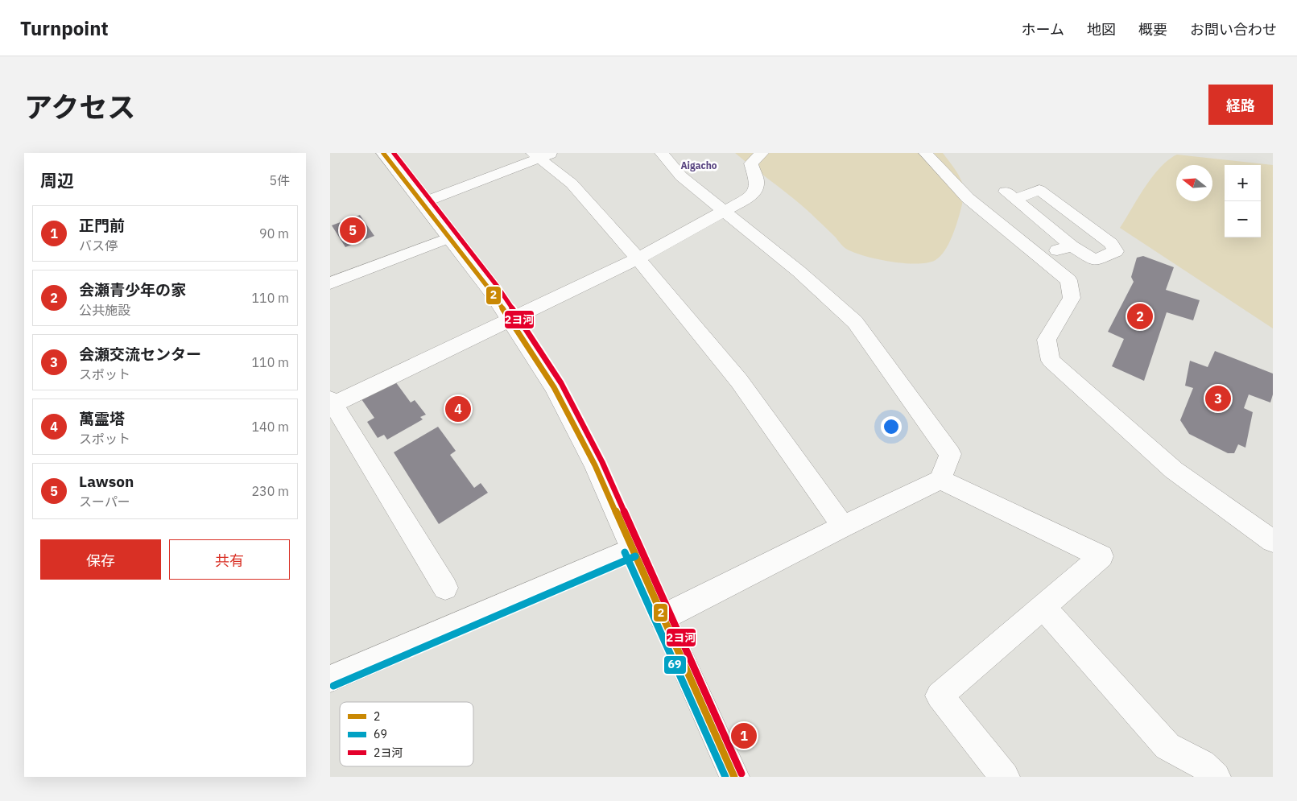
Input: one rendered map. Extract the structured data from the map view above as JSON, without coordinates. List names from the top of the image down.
{
  "districts": ["Aigacho"],
  "lines": ["transit line 2", "transit line 2ヨ河", "transit line 69"],
  "legend": ["2", "69", "2ヨ河"],
  "north": "left",
  "page": {
    "header": "Turnpoint",
    "nav": [
      "ホーム",
      "地図",
      "概要",
      "お問い合わせ"
    ],
    "title": "アクセス",
    "buttons": [
      "経路",
      ["保存", "共有"]
    ],
    "heading": ["周辺", "5件"],
    "map_buttons": ["+", "−"],
    "list": [
      {
        "mark": "1",
        "name": "正門前",
        "note": "バス停",
        "value": "90 m"
      },
      {
        "mark": "2",
        "name": "会瀬青少年の家",
        "note": "公共施設",
        "value": "110 m"
      },
      {
        "mark": "3",
        "name": "会瀬交流センター",
        "note": "スポット",
        "value": "110 m"
      },
      {
        "mark": "4",
        "name": "萬霊塔",
        "note": "スポット",
        "value": "140 m"
      },
      {
        "mark": "5",
        "name": "Lawson",
        "note": "スーパー",
        "value": "230 m"
      }
    ],
    "pins": [
      "5",
      "2",
      "3",
      "4",
      "1"
    ]
  }
}
